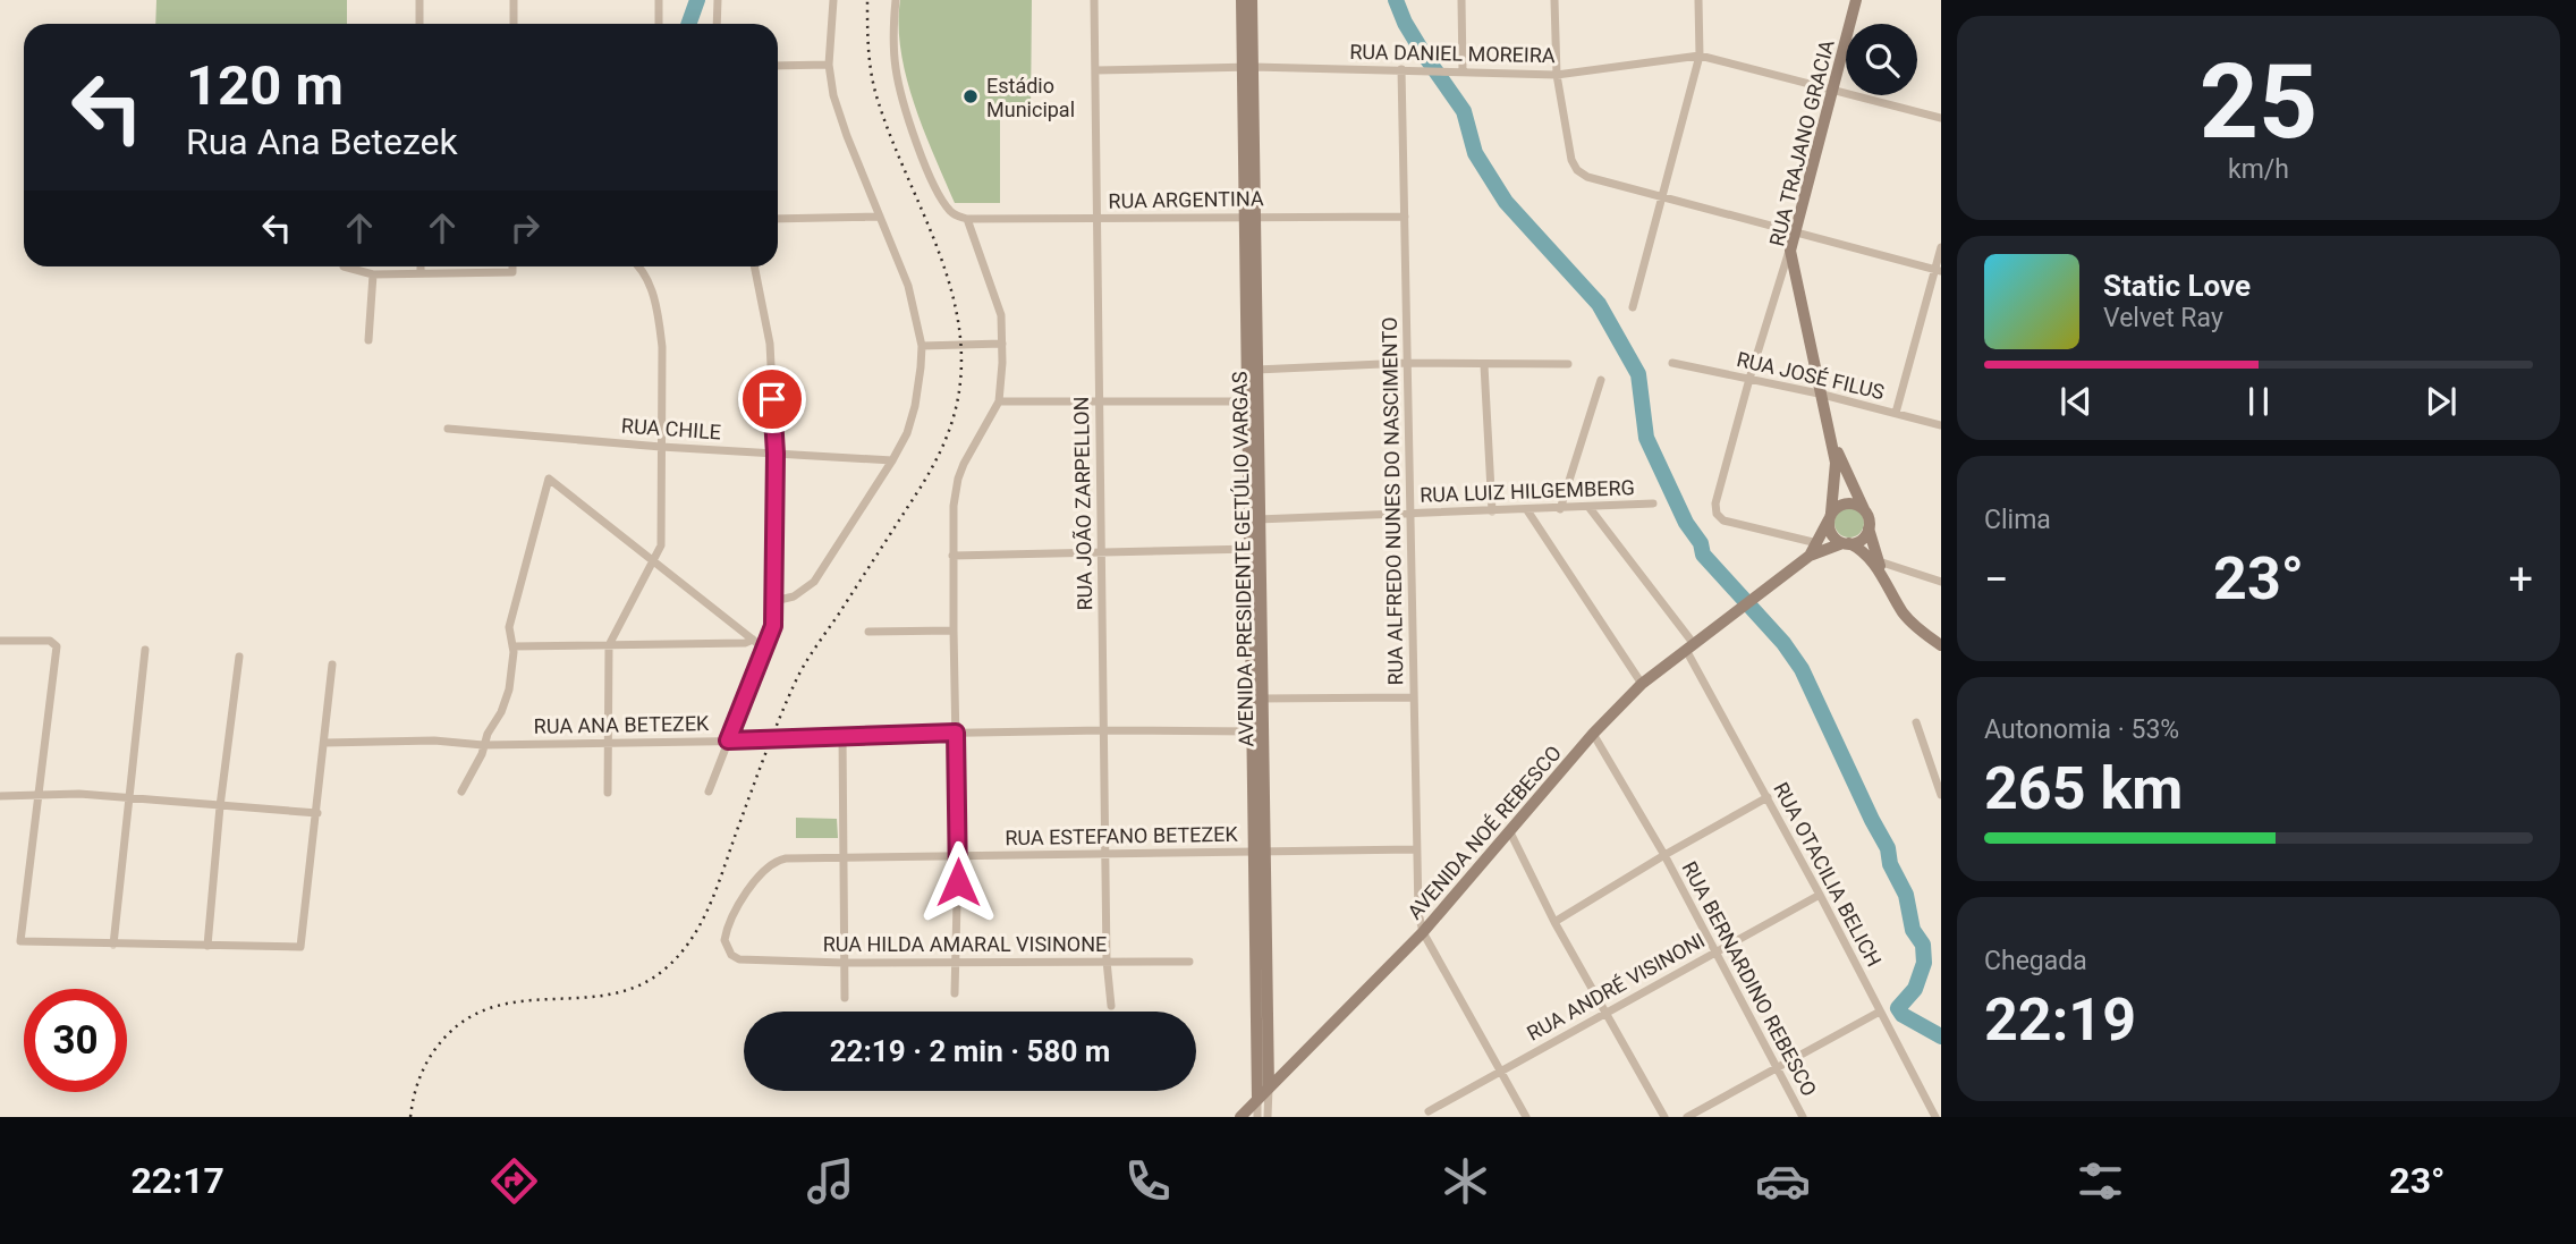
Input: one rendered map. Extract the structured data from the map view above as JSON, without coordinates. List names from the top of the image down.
{
  "streets": {
    "main road": ["RUA TRAJANO GRACIA", "AVENIDA PRESIDENTE GETÚLIO VARGAS", "AVENIDA NOÉ REBESCO"],
    "street": [
      "RUA DANIEL MOREIRA",
      "RUA ARGENTINA",
      "RUA JOSÉ FILUS",
      "RUA CHILE",
      "RUA LUIZ HILGEMBERG",
      "RUA ALFREDO NUNES DO NASCIMENTO",
      "RUA JOÃO ZARPELLON",
      "RUA ANA BETEZEK",
      "RUA ESTEFANO BETEZEK",
      "RUA OTACILIA BELICH",
      "RUA HILDA AMARAL VISINONE",
      "RUA BERNARDINO REBESCO",
      "RUA ANDRÉ VISINONI"
    ]
  },
  "crossings": [
    ["RUA DANIEL MOREIRA", "RUA TRAJANO GRACIA"],
    ["RUA DANIEL MOREIRA", "RUA ALFREDO NUNES DO NASCIMENTO"],
    ["RUA DANIEL MOREIRA", "RUA JOÃO ZARPELLON"],
    ["RUA DANIEL MOREIRA", "AVENIDA PRESIDENTE GETÚLIO VARGAS"],
    ["RUA TRAJANO GRACIA", "RUA JOSÉ FILUS"],
    ["RUA ARGENTINA", "RUA ALFREDO NUNES DO NASCIMENTO"],
    ["RUA ARGENTINA", "RUA JOÃO ZARPELLON"],
    ["RUA ARGENTINA", "AVENIDA PRESIDENTE GETÚLIO VARGAS"],
    ["RUA LUIZ HILGEMBERG", "RUA ALFREDO NUNES DO NASCIMENTO"],
    ["RUA LUIZ HILGEMBERG", "AVENIDA PRESIDENTE GETÚLIO VARGAS"],
    ["RUA LUIZ HILGEMBERG", "RUA OTACILIA BELICH"],
    ["RUA ALFREDO NUNES DO NASCIMENTO", "AVENIDA NOÉ REBESCO"],
    ["RUA ALFREDO NUNES DO NASCIMENTO", "RUA ESTEFANO BETEZEK"],
    ["RUA JOÃO ZARPELLON", "RUA ANA BETEZEK"],
    ["RUA JOÃO ZARPELLON", "RUA ESTEFANO BETEZEK"],
    ["RUA JOÃO ZARPELLON", "RUA HILDA AMARAL VISINONE"],
    ["AVENIDA PRESIDENTE GETÚLIO VARGAS", "RUA ANA BETEZEK"],
    ["AVENIDA PRESIDENTE GETÚLIO VARGAS", "AVENIDA NOÉ REBESCO"],
    ["AVENIDA PRESIDENTE GETÚLIO VARGAS", "RUA ESTEFANO BETEZEK"],
    ["AVENIDA NOÉ REBESCO", "RUA OTACILIA BELICH"],
    ["AVENIDA NOÉ REBESCO", "RUA BERNARDINO REBESCO"],
    ["RUA ESTEFANO BETEZEK", "RUA HILDA AMARAL VISINONE"],
    ["RUA OTACILIA BELICH", "RUA ANDRÉ VISINONI"],
    ["RUA BERNARDINO REBESCO", "RUA ANDRÉ VISINONI"]
  ],
  "places": ["Estádio Municipal"],
  "page": {
    "tile": [
      ["25", "km/h"],
      "Clima",
      ["Autonomia · 53%", "265 km"],
      ["Chegada", "22:19"]
    ],
    "turn": ["120 m", "Rua Ana Betezek"],
    "song": ["Static Love", "Velvet Ray"],
    "heat": ["−", "23°", "+"],
    "limit": "30",
    "trip": "22:19 · 2 min · 580 m",
    "tabs": ["22:17", "23°"]
  }
}
